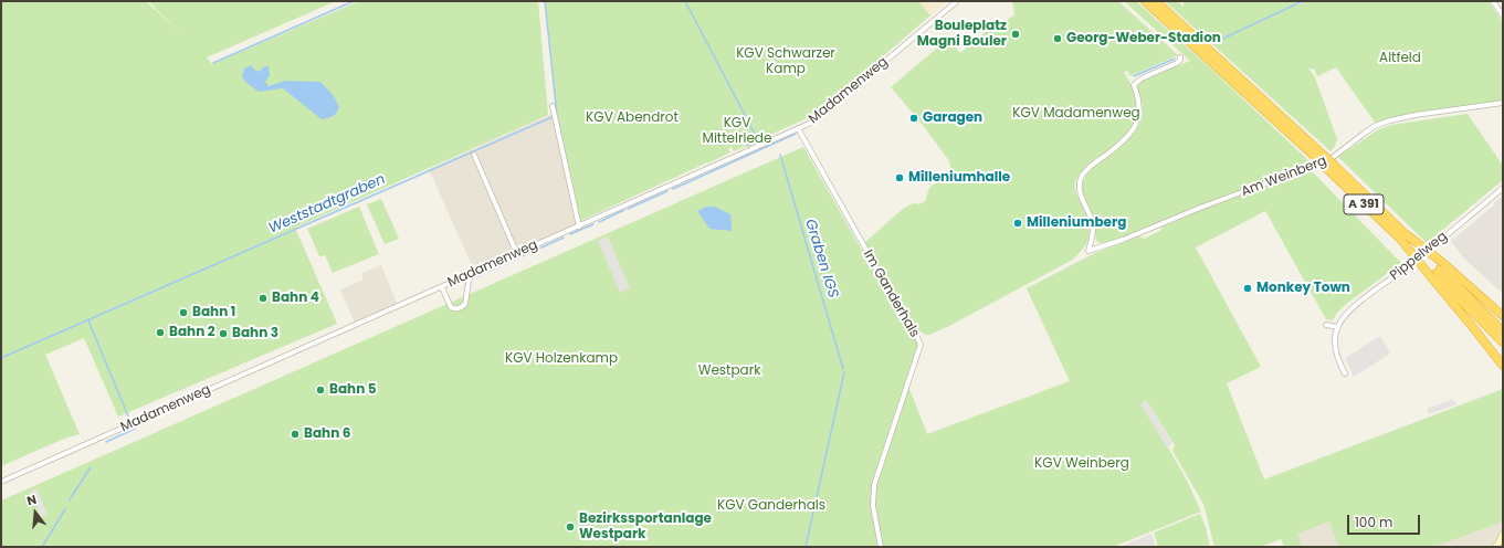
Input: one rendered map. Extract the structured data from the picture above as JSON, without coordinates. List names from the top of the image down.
{
  "streets": {
    "highway": ["A 391"],
    "street": [
      "Madamenweg",
      "Am Weinberg",
      "Pippelweg",
      "Im Ganderhals"
    ]
  },
  "crossings": [
    ["Madamenweg", "Im Ganderhals"]
  ],
  "water": ["Weststadtgraben", "Graben IGS"],
  "parks": [
    "KGV Schwarzer Kamp",
    "Altfeld",
    "KGV Madamenweg",
    "KGV Abendrot",
    "KGV Mittelriede",
    "KGV Holzenkamp",
    "Westpark",
    "KGV Weinberg",
    "KGV Ganderhals"
  ],
  "places": [
    "Bouleplatz Magni Bouler",
    "Georg-Weber-Stadion",
    "Garagen",
    "Milleniumhalle",
    "Milleniumberg",
    "Monkey Town",
    "Bahn 4",
    "Bahn 1",
    "Bahn 2",
    "Bahn 3",
    "Bahn 5",
    "Bahn 6",
    "Bezirkssportanlage Westpark"
  ],
  "scale_bar": "100 m",
  "north": "top"
}
